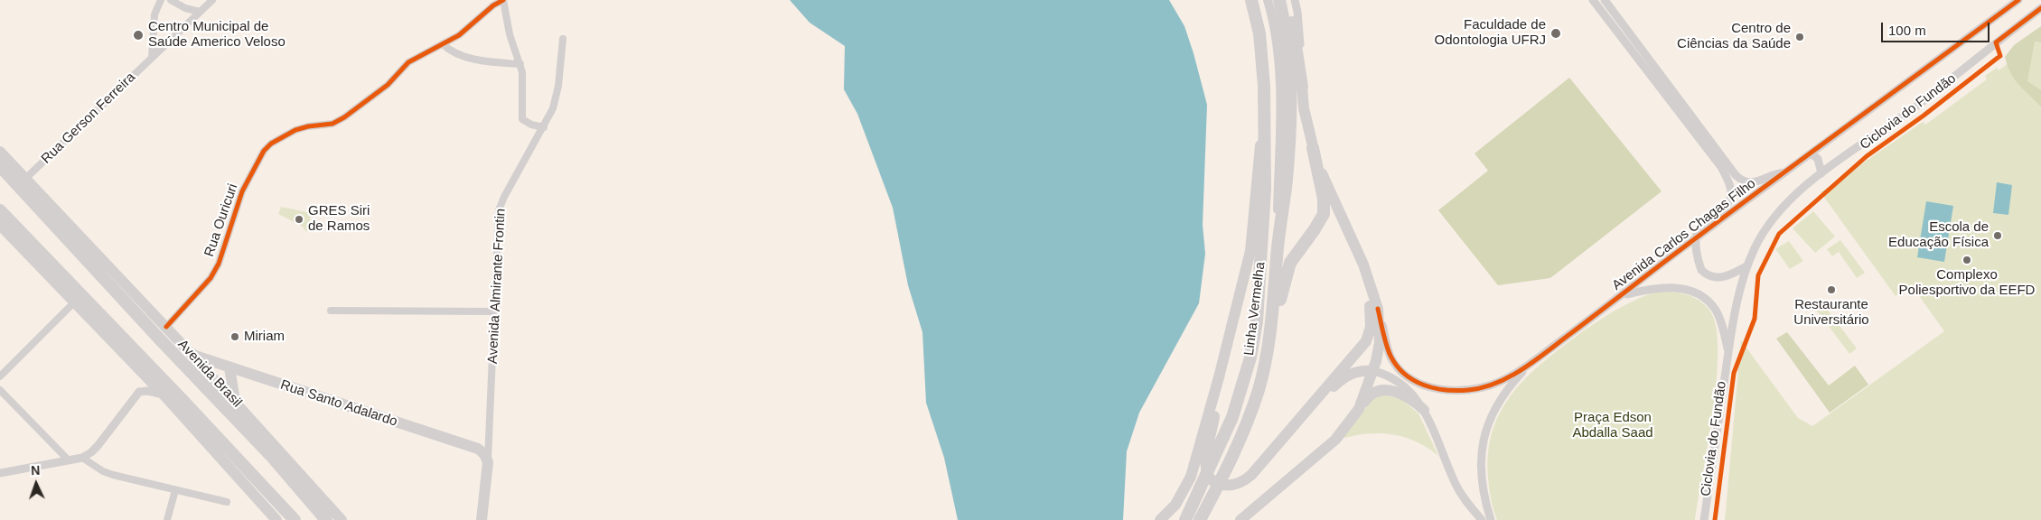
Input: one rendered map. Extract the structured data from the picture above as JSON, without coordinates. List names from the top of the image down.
{
  "streets": {
    "highway": [
      "Avenida Almirante Frontin",
      "Linha Vermelha",
      "Avenida Brasil",
      "Rua Santo Adalardo"
    ],
    "street": ["Rua Gerson Ferreira", "Rua Ouricuri", "Avenida Carlos Chagas Filho"],
    "cycle path": ["Ciclovia do Fundão"]
  },
  "crossings": [
    ["Rua Gerson Ferreira", "Avenida Brasil"],
    ["Rua Ouricuri", "Avenida Brasil"],
    ["Avenida Almirante Frontin", "Rua Santo Adalardo"],
    ["Avenida Brasil", "Rua Santo Adalardo"]
  ],
  "parks": ["Praça Edson Abdalla Saad"],
  "places": [
    "Faculdade de Odontologia UFRJ",
    "Centro Municipal de Saúde Americo Veloso",
    "Centro de Ciências da Saúde",
    "GRES Siri de Ramos",
    "Escola de Educação Física",
    "Complexo Poliesportivo da EEFD",
    "Restaurante Universitário",
    "Miriam"
  ],
  "scale_bar": "100 m",
  "north": "top"
}
